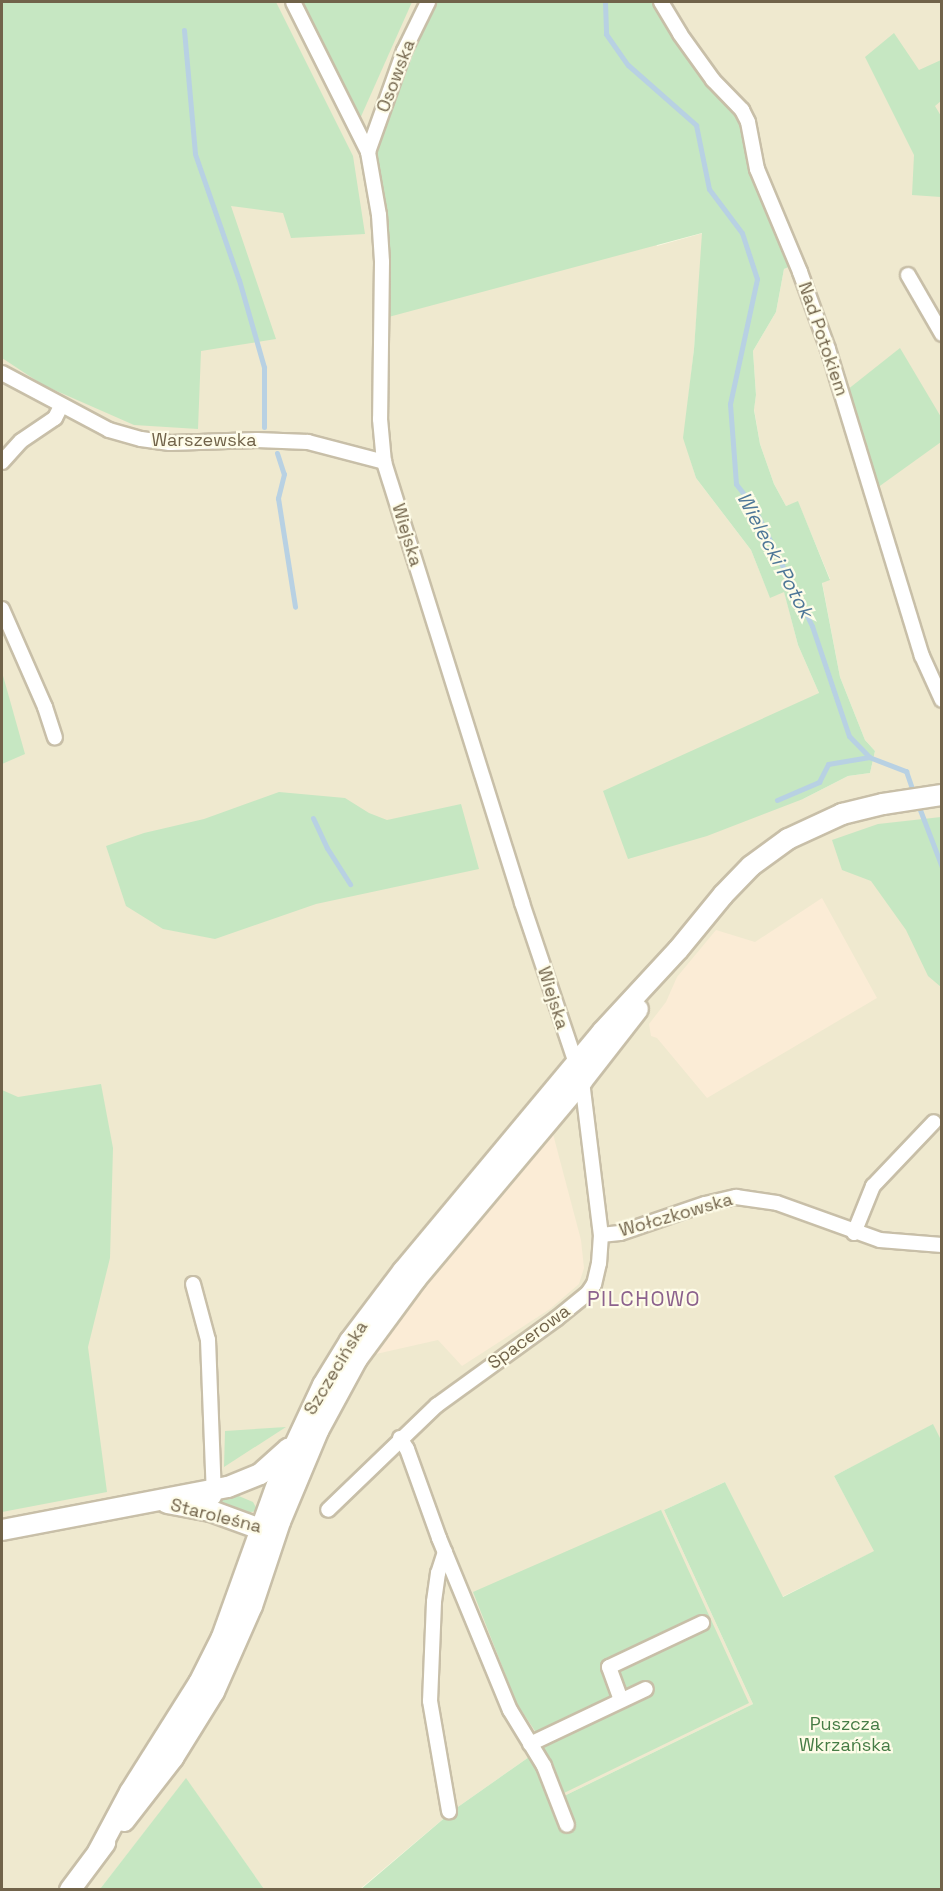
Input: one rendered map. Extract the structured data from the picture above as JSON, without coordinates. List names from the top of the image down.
{
  "streets": {
    "main road": ["Szczecińska", "Staroleśna"],
    "street": [
      "Osowska",
      "Nad Potokiem",
      "Warszewska",
      "Wiejska",
      "Wołczkowska",
      "Spacerowa"
    ]
  },
  "crossings": [
    ["Osowska", "Wiejska"],
    ["Warszewska", "Wiejska"],
    ["Wiejska", "Spacerowa"],
    ["Wiejska", "Szczecińska"],
    ["Wołczkowska", "Spacerowa"],
    ["Spacerowa", "Szczecińska"],
    ["Szczecińska", "Staroleśna"]
  ],
  "districts": ["PILCHOWO"],
  "water": ["Wielecki Potok"],
  "parks": ["Puszcza Wkrzańska"]
}
